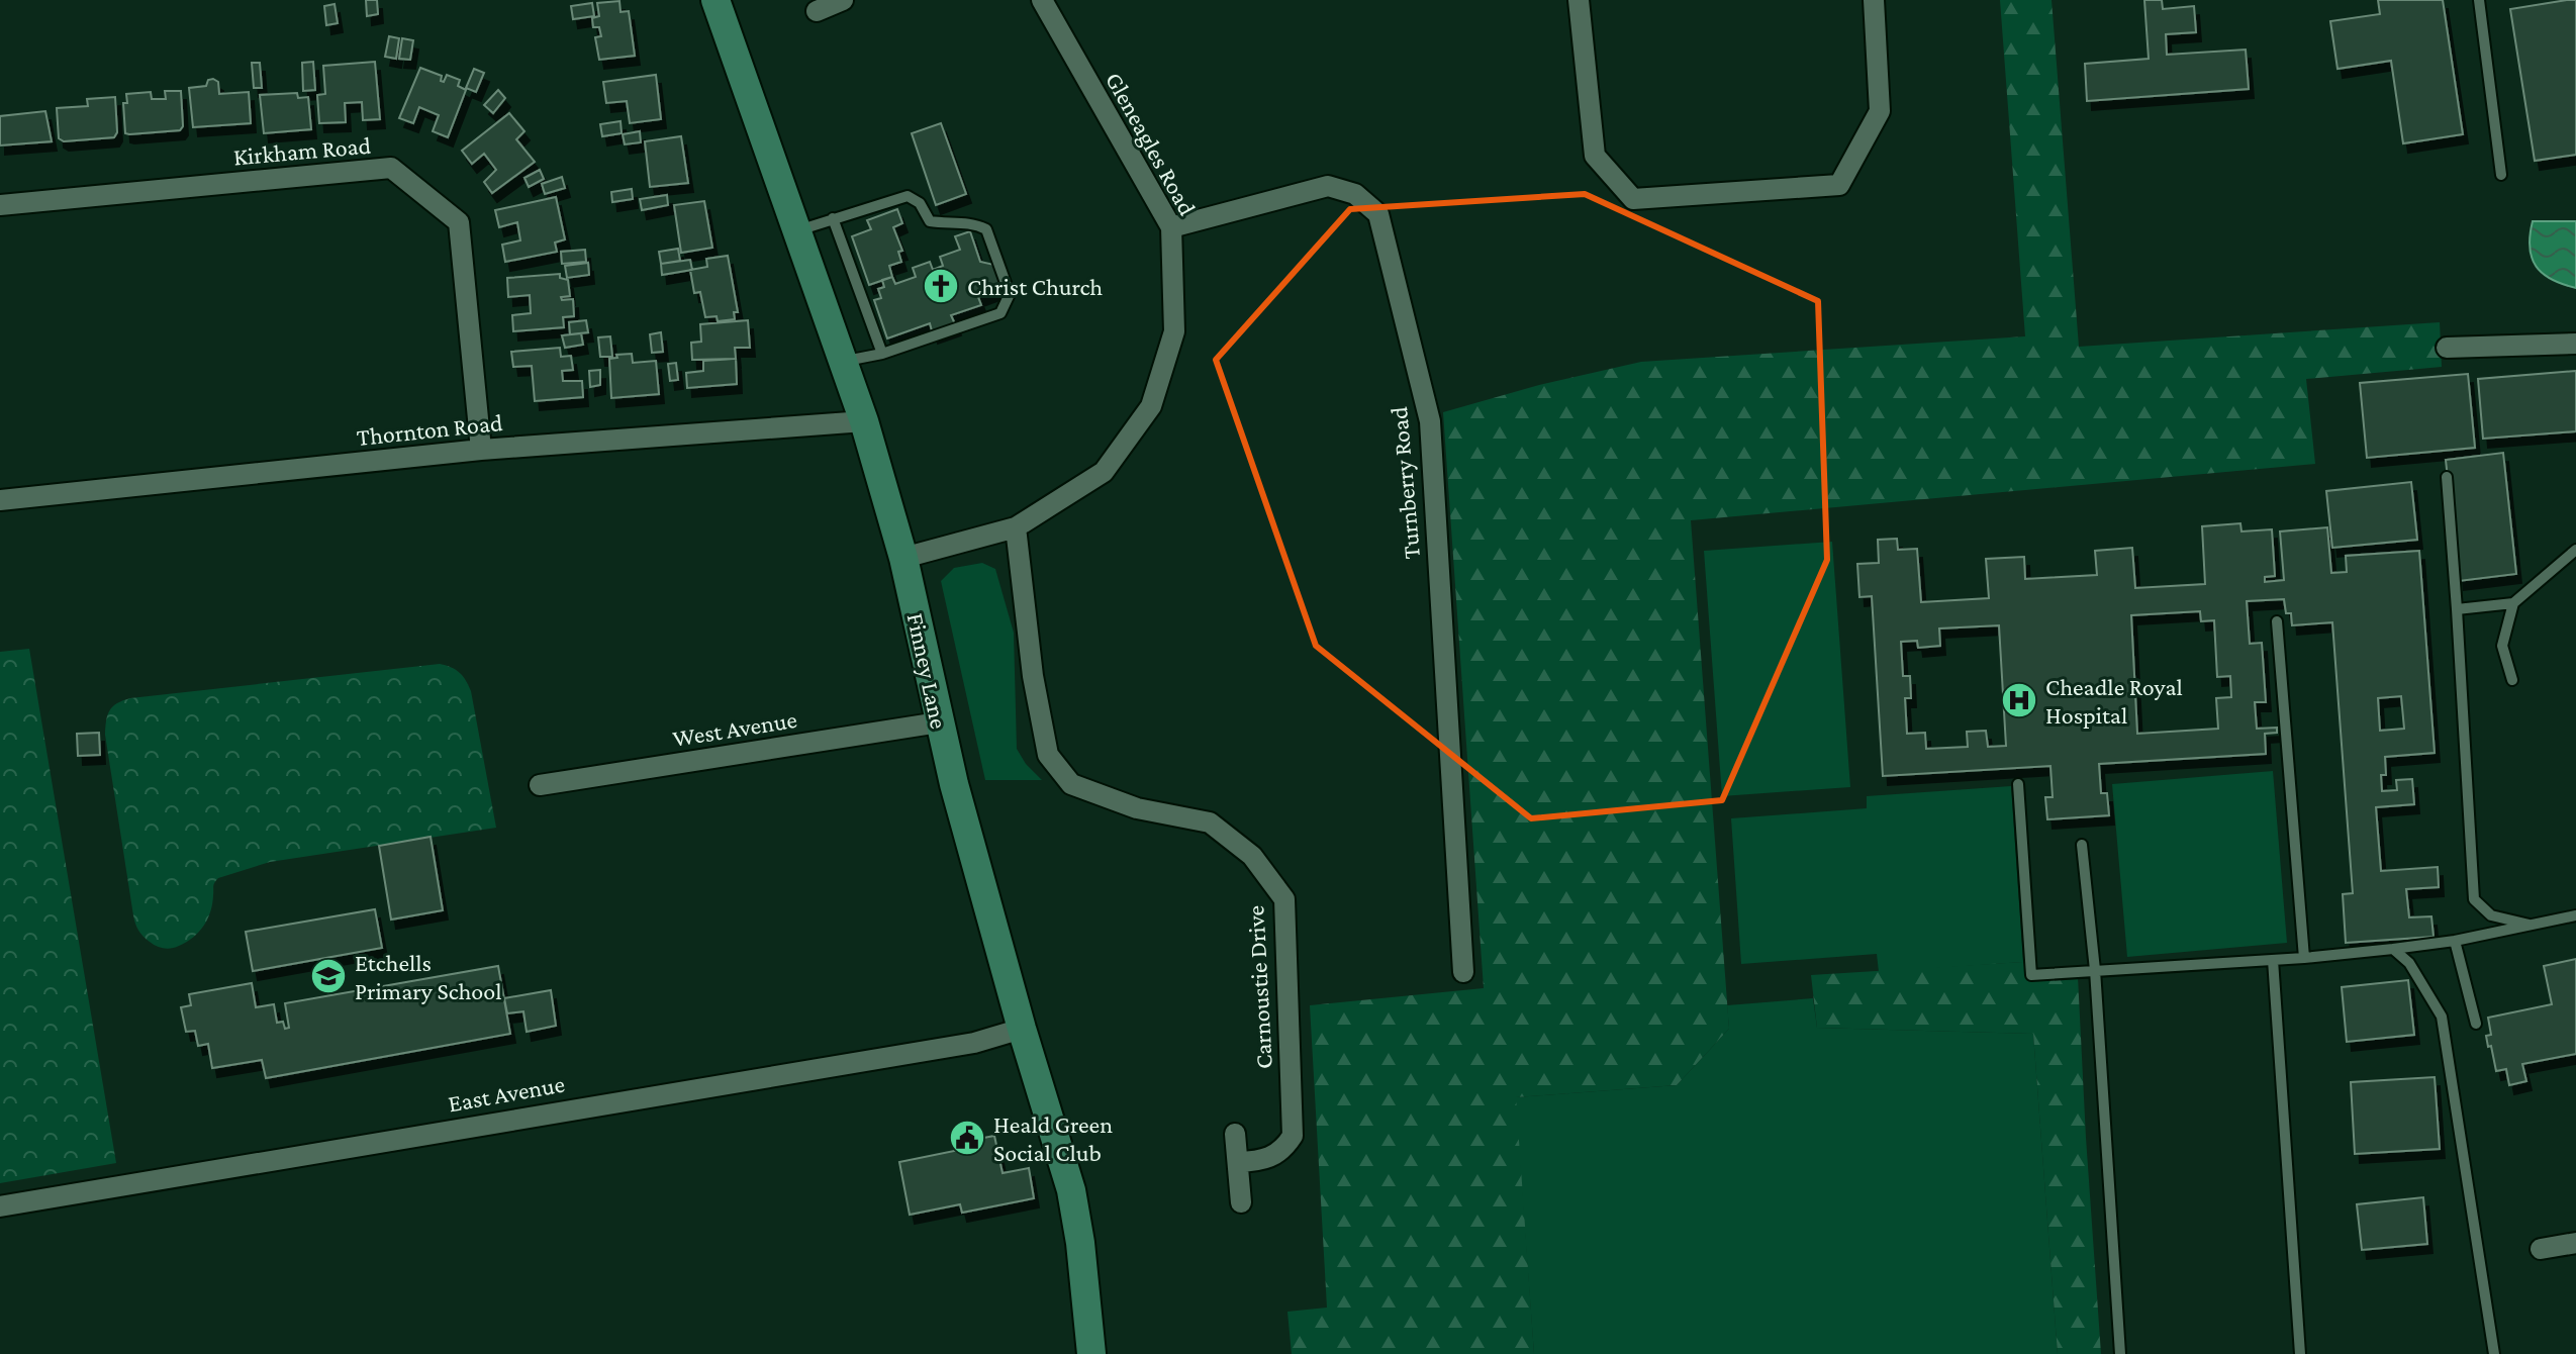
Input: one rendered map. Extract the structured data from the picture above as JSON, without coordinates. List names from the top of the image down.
{
  "streets": {
    "street": [
      "Gleneagles Road",
      "Kirkham Road",
      "Thornton Road",
      "Turnberry Road",
      "Finney Lane",
      "West Avenue",
      "Carnoustie Drive",
      "East Avenue"
    ]
  },
  "crossings": [
    ["Gleneagles Road", "Turnberry Road"],
    ["Gleneagles Road", "Finney Lane"],
    ["Gleneagles Road", "Carnoustie Drive"],
    ["Kirkham Road", "Thornton Road"],
    ["Thornton Road", "Finney Lane"],
    ["Finney Lane", "West Avenue"],
    ["Finney Lane", "East Avenue"]
  ],
  "places": {
    "church": ["Christ Church"],
    "hospital": ["Cheadle Royal Hospital"],
    "school or university": ["Etchells Primary School"],
    "public building": ["Heald Green Social Club"]
  }
}
